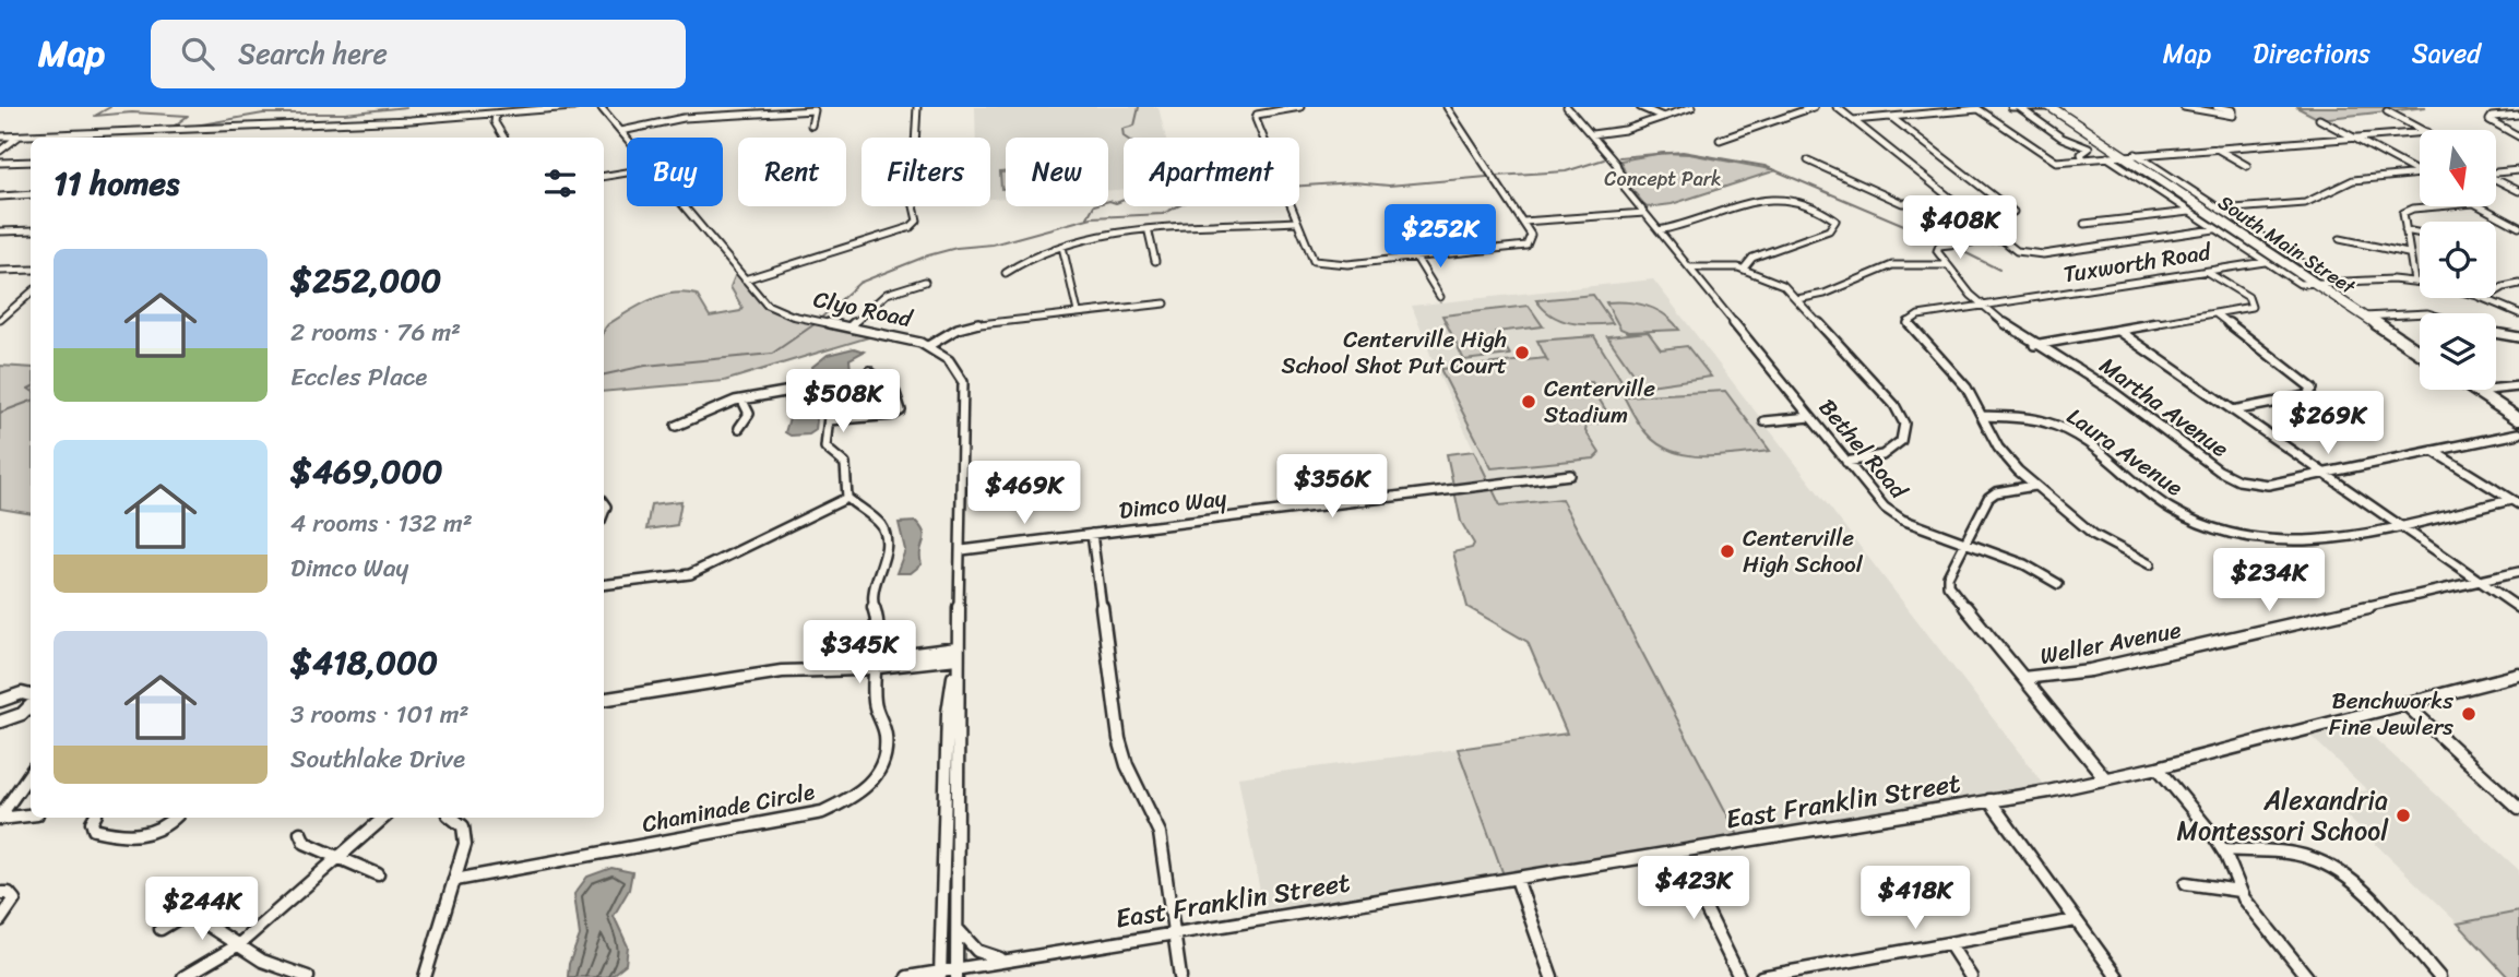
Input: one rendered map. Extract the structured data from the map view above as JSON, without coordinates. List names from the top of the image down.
{
  "streets": {
    "main road": ["South Main Street"],
    "street": [
      "Tuxworth Road",
      "Clyo Road",
      "Martha Avenue",
      "Bethel Road",
      "Laura Avenue",
      "Dimco Way",
      "Weller Avenue",
      "East Franklin Street",
      "Chaminade Circle"
    ]
  },
  "crossings": [
    ["Tuxworth Road", "Martha Avenue"],
    ["Tuxworth Road", "Laura Avenue"],
    ["Clyo Road", "Dimco Way"],
    ["Clyo Road", "East Franklin Street"]
  ],
  "parks": ["Concept Park"],
  "places": [
    "Centerville High School Shot Put Court",
    "Centerville Stadium",
    "Centerville High School",
    "Benchworks Fine Jewlers",
    "Alexandria Montessori School"
  ],
  "north": "bottom",
  "page": {
    "header": "Map",
    "search": "Search here",
    "nav": ["Map", "Directions", "Saved"],
    "chip": [
      "Buy",
      "Rent",
      "Filters",
      "New",
      "Apartment"
    ],
    "heading": "11 homes",
    "price": [
      "$408K",
      "$252K",
      "$508K",
      "$269K",
      "$356K",
      "$469K",
      "$234K",
      "$345K",
      "$423K",
      "$418K",
      "$244K"
    ],
    "list": [
      {
        "name": "$252,000",
        "note": "2 rooms · 76 m² · Eccles Place"
      },
      {
        "name": "$469,000",
        "note": "4 rooms · 132 m² · Dimco Way"
      },
      {
        "name": "$418,000",
        "note": "3 rooms · 101 m² · Southlake Drive"
      }
    ]
  }
}
